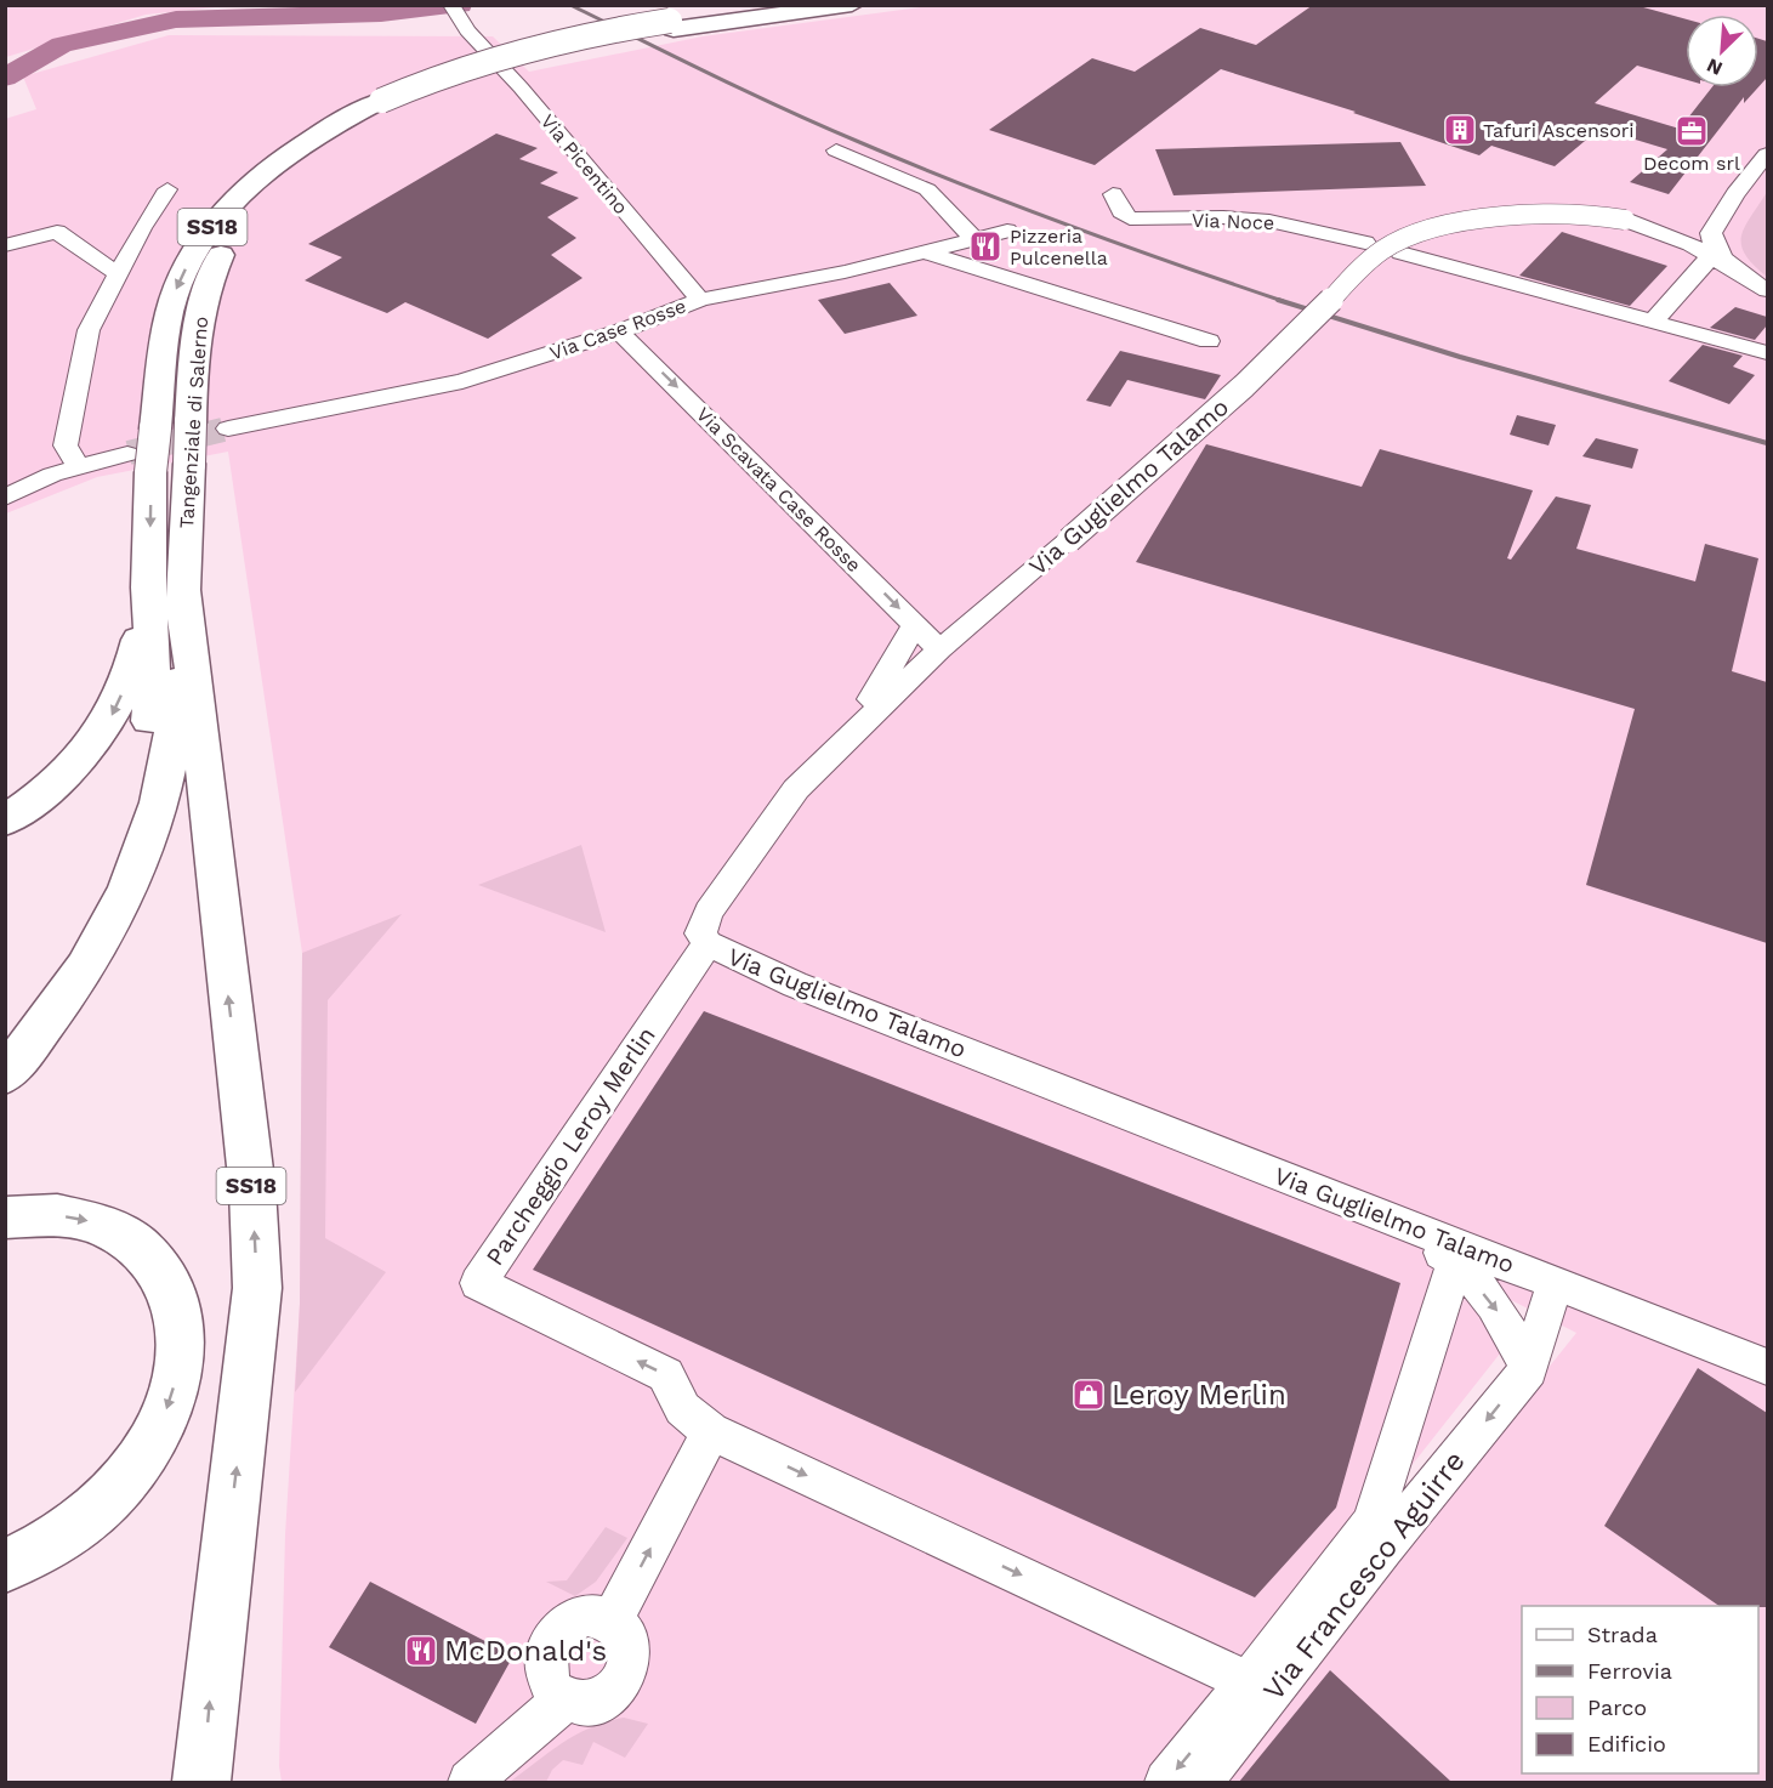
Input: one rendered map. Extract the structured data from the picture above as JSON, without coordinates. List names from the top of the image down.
{
  "streets": {
    "highway": ["SS18", "Tangenziale di Salerno"],
    "street": [
      "Via Picentino",
      "Via Noce",
      "Via Case Rosse",
      "Via Guglielmo Talamo",
      "Via Scavata Case Rosse",
      "Parcheggio Leroy Merlin",
      "Via Francesco Aguirre"
    ]
  },
  "crossings": [
    ["Via Picentino", "Via Case Rosse"],
    ["SS18", "Tangenziale di Salerno"],
    ["Via Case Rosse", "Via Scavata Case Rosse"],
    ["Via Guglielmo Talamo", "Via Scavata Case Rosse"],
    ["Via Guglielmo Talamo", "Parcheggio Leroy Merlin"],
    ["Via Guglielmo Talamo", "Via Francesco Aguirre"]
  ],
  "one_way": ["Via Scavata Case Rosse"],
  "places": {
    "building": ["Tafuri Ascensori"],
    "office": ["Decom srl"],
    "restaurant": ["Pizzeria Pulcenella", "McDonald's"],
    "shop": ["Leroy Merlin"]
  },
  "legend": [
    "Strada",
    "Ferrovia",
    "Parco",
    "Edificio"
  ],
  "north": "bottom left"
}
